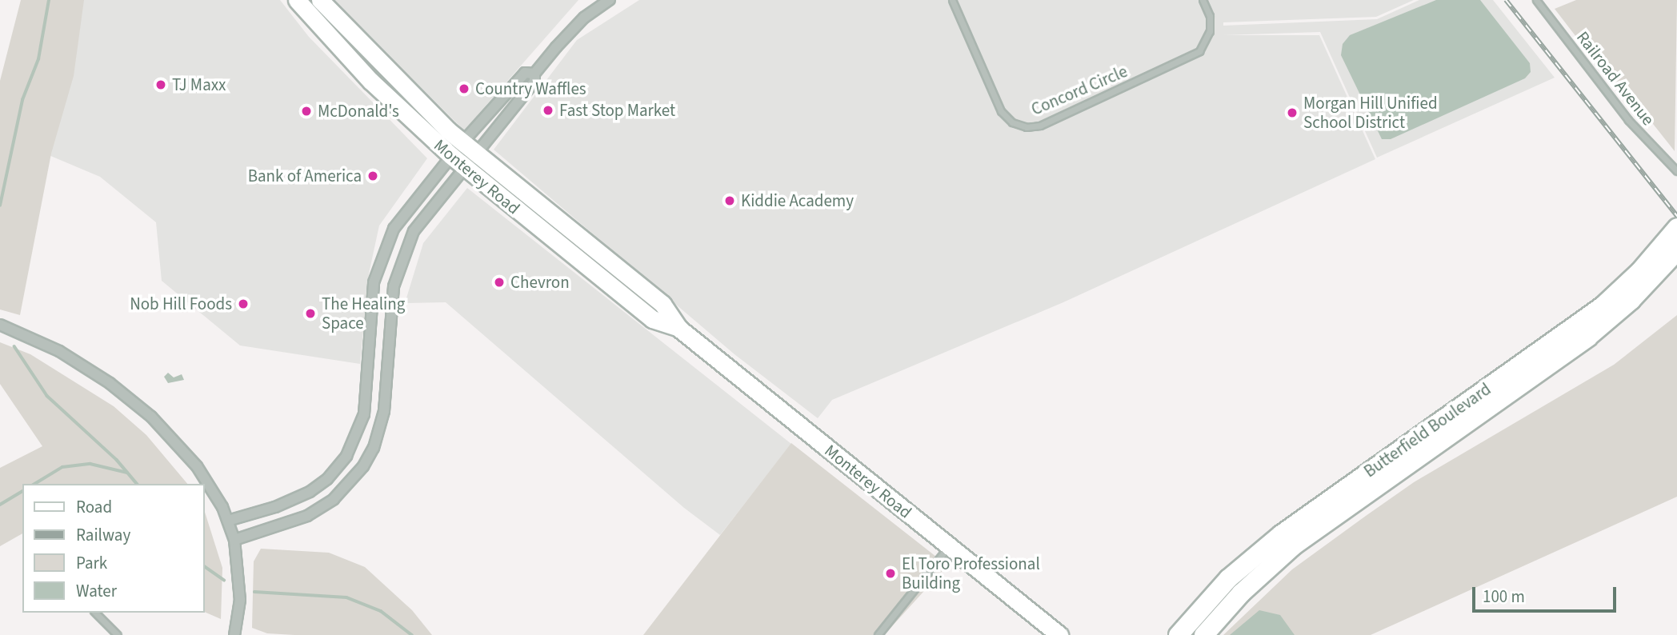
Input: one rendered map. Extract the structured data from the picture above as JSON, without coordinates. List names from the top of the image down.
{
  "streets": {
    "main road": ["Monterey Road", "Butterfield Boulevard"],
    "street": ["Railroad Avenue", "Concord Circle"]
  },
  "places": [
    "TJ Maxx",
    "Country Waffles",
    "Fast Stop Market",
    "McDonald's",
    "Morgan Hill Unified School District",
    "Bank of America",
    "Kiddie Academy",
    "Chevron",
    "Nob Hill Foods",
    "The Healing Space",
    "El Toro Professional Building"
  ],
  "legend": [
    "Road",
    "Railway",
    "Park",
    "Water"
  ],
  "scale_bar": "100 m"
}
